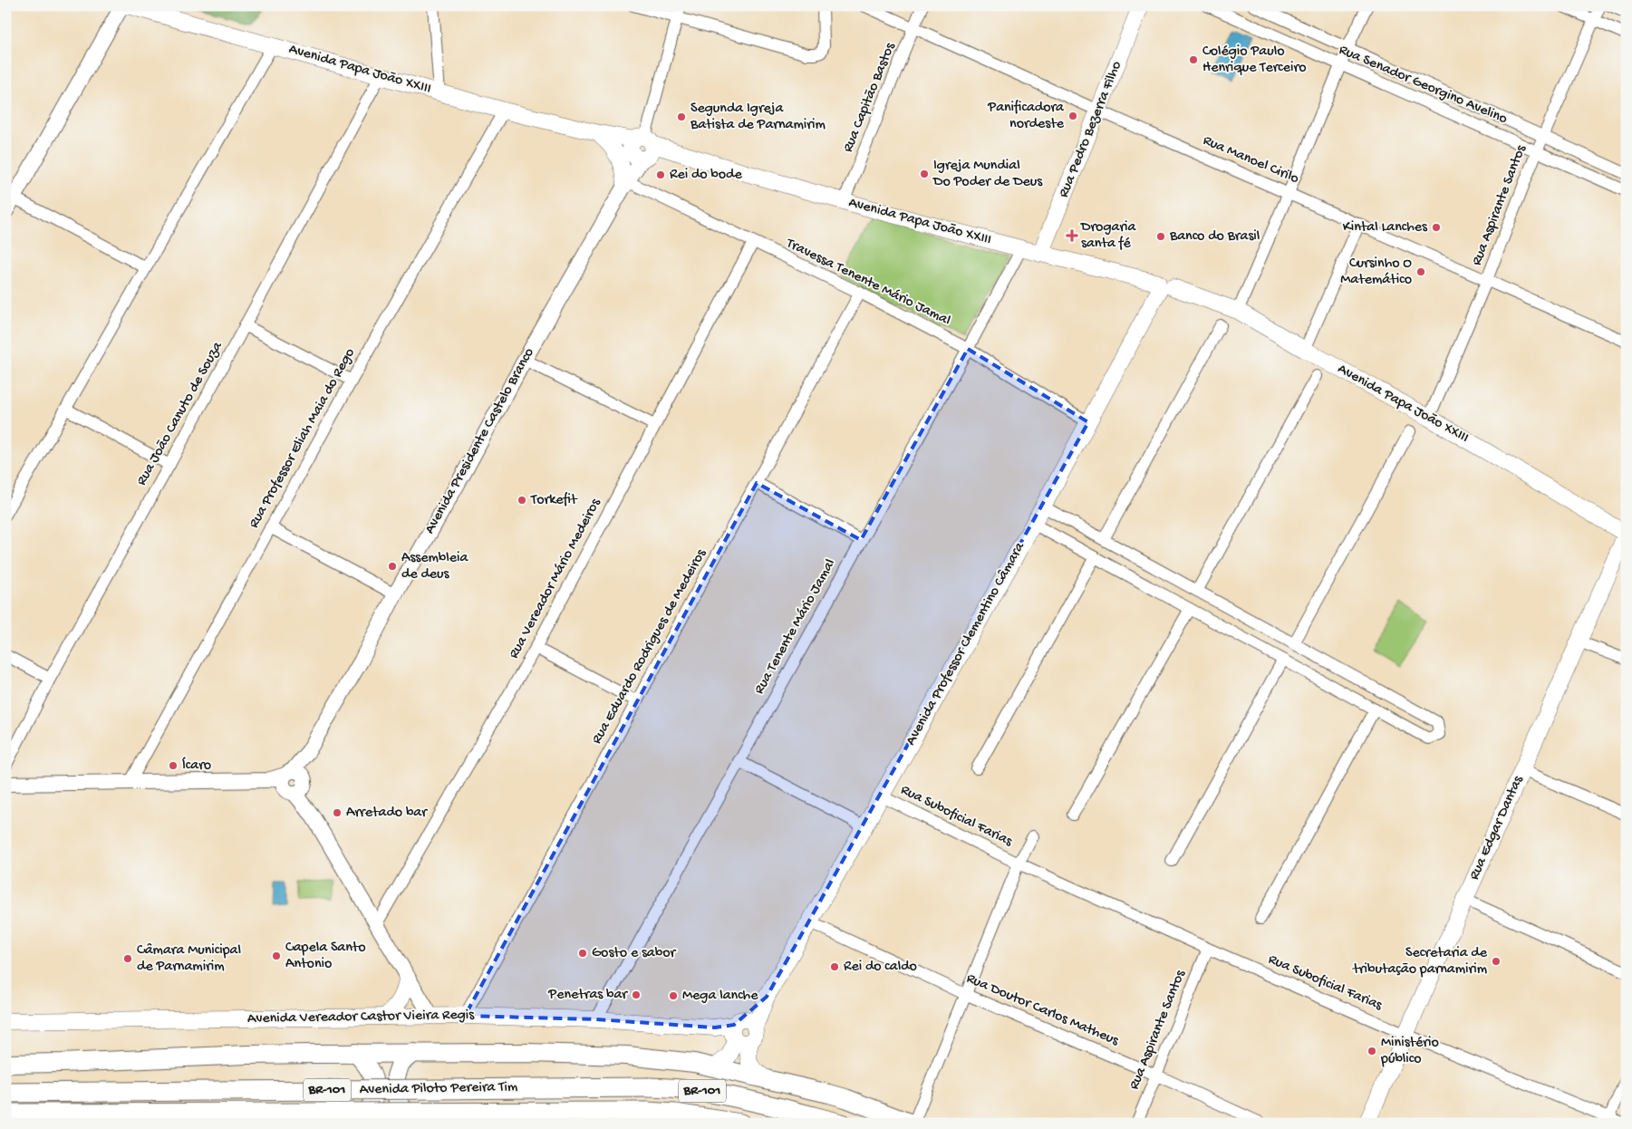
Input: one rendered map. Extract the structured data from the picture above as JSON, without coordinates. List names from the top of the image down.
{
  "streets": {
    "highway": ["Avenida Piloto Pereira Tim", "BR-101"],
    "main road": [
      "Avenida Papa João XXIII",
      "Rua Pedro Bezerra Filho",
      "Avenida Professor Clementino Câmara",
      "Rua Edgar Dantas",
      "Avenida Vereador Castor Vieira Regis"
    ],
    "street": [
      "Rua Senador Georgino Avelino",
      "Rua Capitão Bastos",
      "Rua Manoel Cirilo",
      "Rua Aspirante Santos",
      "Travessa Tenente Mário Jamal",
      "Rua João Canuto de Souza",
      "Rua Professor Eliah Maia do Rego",
      "Avenida Presidente Castelo Branco",
      "Rua Vereador Mário Medeiros",
      "Rua Tenente Mário Jamal",
      "Rua Eduardo Rodrigues de Medeiros",
      "Rua Suboficial Farias",
      "Rua Doutor Carlos Matheus"
    ]
  },
  "crossings": [
    ["Avenida Papa João XXIII", "Rua Capitão Bastos"],
    ["Avenida Papa João XXIII", "Rua Pedro Bezerra Filho"],
    ["Avenida Papa João XXIII", "Rua Aspirante Santos"],
    ["Avenida Papa João XXIII", "Rua João Canuto de Souza"],
    ["Avenida Papa João XXIII", "Rua Professor Eliah Maia do Rego"],
    ["Avenida Papa João XXIII", "Avenida Presidente Castelo Branco"],
    ["Avenida Papa João XXIII", "Rua Tenente Mário Jamal"],
    ["Avenida Papa João XXIII", "Avenida Professor Clementino Câmara"],
    ["Avenida Papa João XXIII", "Rua Edgar Dantas"],
    ["Rua Senador Georgino Avelino", "Rua Aspirante Santos"],
    ["Rua Capitão Bastos", "Rua Manoel Cirilo"],
    ["Rua Pedro Bezerra Filho", "Rua Manoel Cirilo"],
    ["Rua Manoel Cirilo", "Rua Aspirante Santos"],
    ["Rua Aspirante Santos", "Rua Suboficial Farias"],
    ["Rua Aspirante Santos", "Rua Doutor Carlos Matheus"],
    ["Travessa Tenente Mário Jamal", "Avenida Presidente Castelo Branco"],
    ["Travessa Tenente Mário Jamal", "Rua Vereador Mário Medeiros"],
    ["Travessa Tenente Mário Jamal", "Rua Tenente Mário Jamal"],
    ["Travessa Tenente Mário Jamal", "Avenida Professor Clementino Câmara"],
    ["Travessa Tenente Mário Jamal", "Rua Eduardo Rodrigues de Medeiros"],
    ["Rua Tenente Mário Jamal", "Avenida Vereador Castor Vieira Regis"],
    ["Avenida Professor Clementino Câmara", "Rua Suboficial Farias"],
    ["Avenida Professor Clementino Câmara", "Rua Doutor Carlos Matheus"],
    ["Avenida Professor Clementino Câmara", "Avenida Vereador Castor Vieira Regis"],
    ["Rua Eduardo Rodrigues de Medeiros", "Avenida Vereador Castor Vieira Regis"],
    ["Rua Suboficial Farias", "Rua Edgar Dantas"]
  ],
  "places": {
    "other": [
      "Colégio Paulo Henrique Terceiro",
      "Panificadora nordeste",
      "Segunda Igreja Batista de Parnamirim",
      "Igreja Mundial Do Poder de Deus",
      "Rei do bode",
      "Kintal Lanches",
      "Banco do Brasil",
      "Cursinho O Matemático",
      "Torkefit",
      "Assembleia de deus",
      "Ícaro",
      "Arretado bar",
      "Gosto e sabor",
      "Capela Santo Antonio",
      "Câmara Municipal de Parnamirim",
      "Secretaria de tributação parnamirim",
      "Rei do caldo",
      "Penetras bar",
      "Mega lanche",
      "Ministério público"
    ],
    "health": ["Drogaria santa fé"]
  }
}
